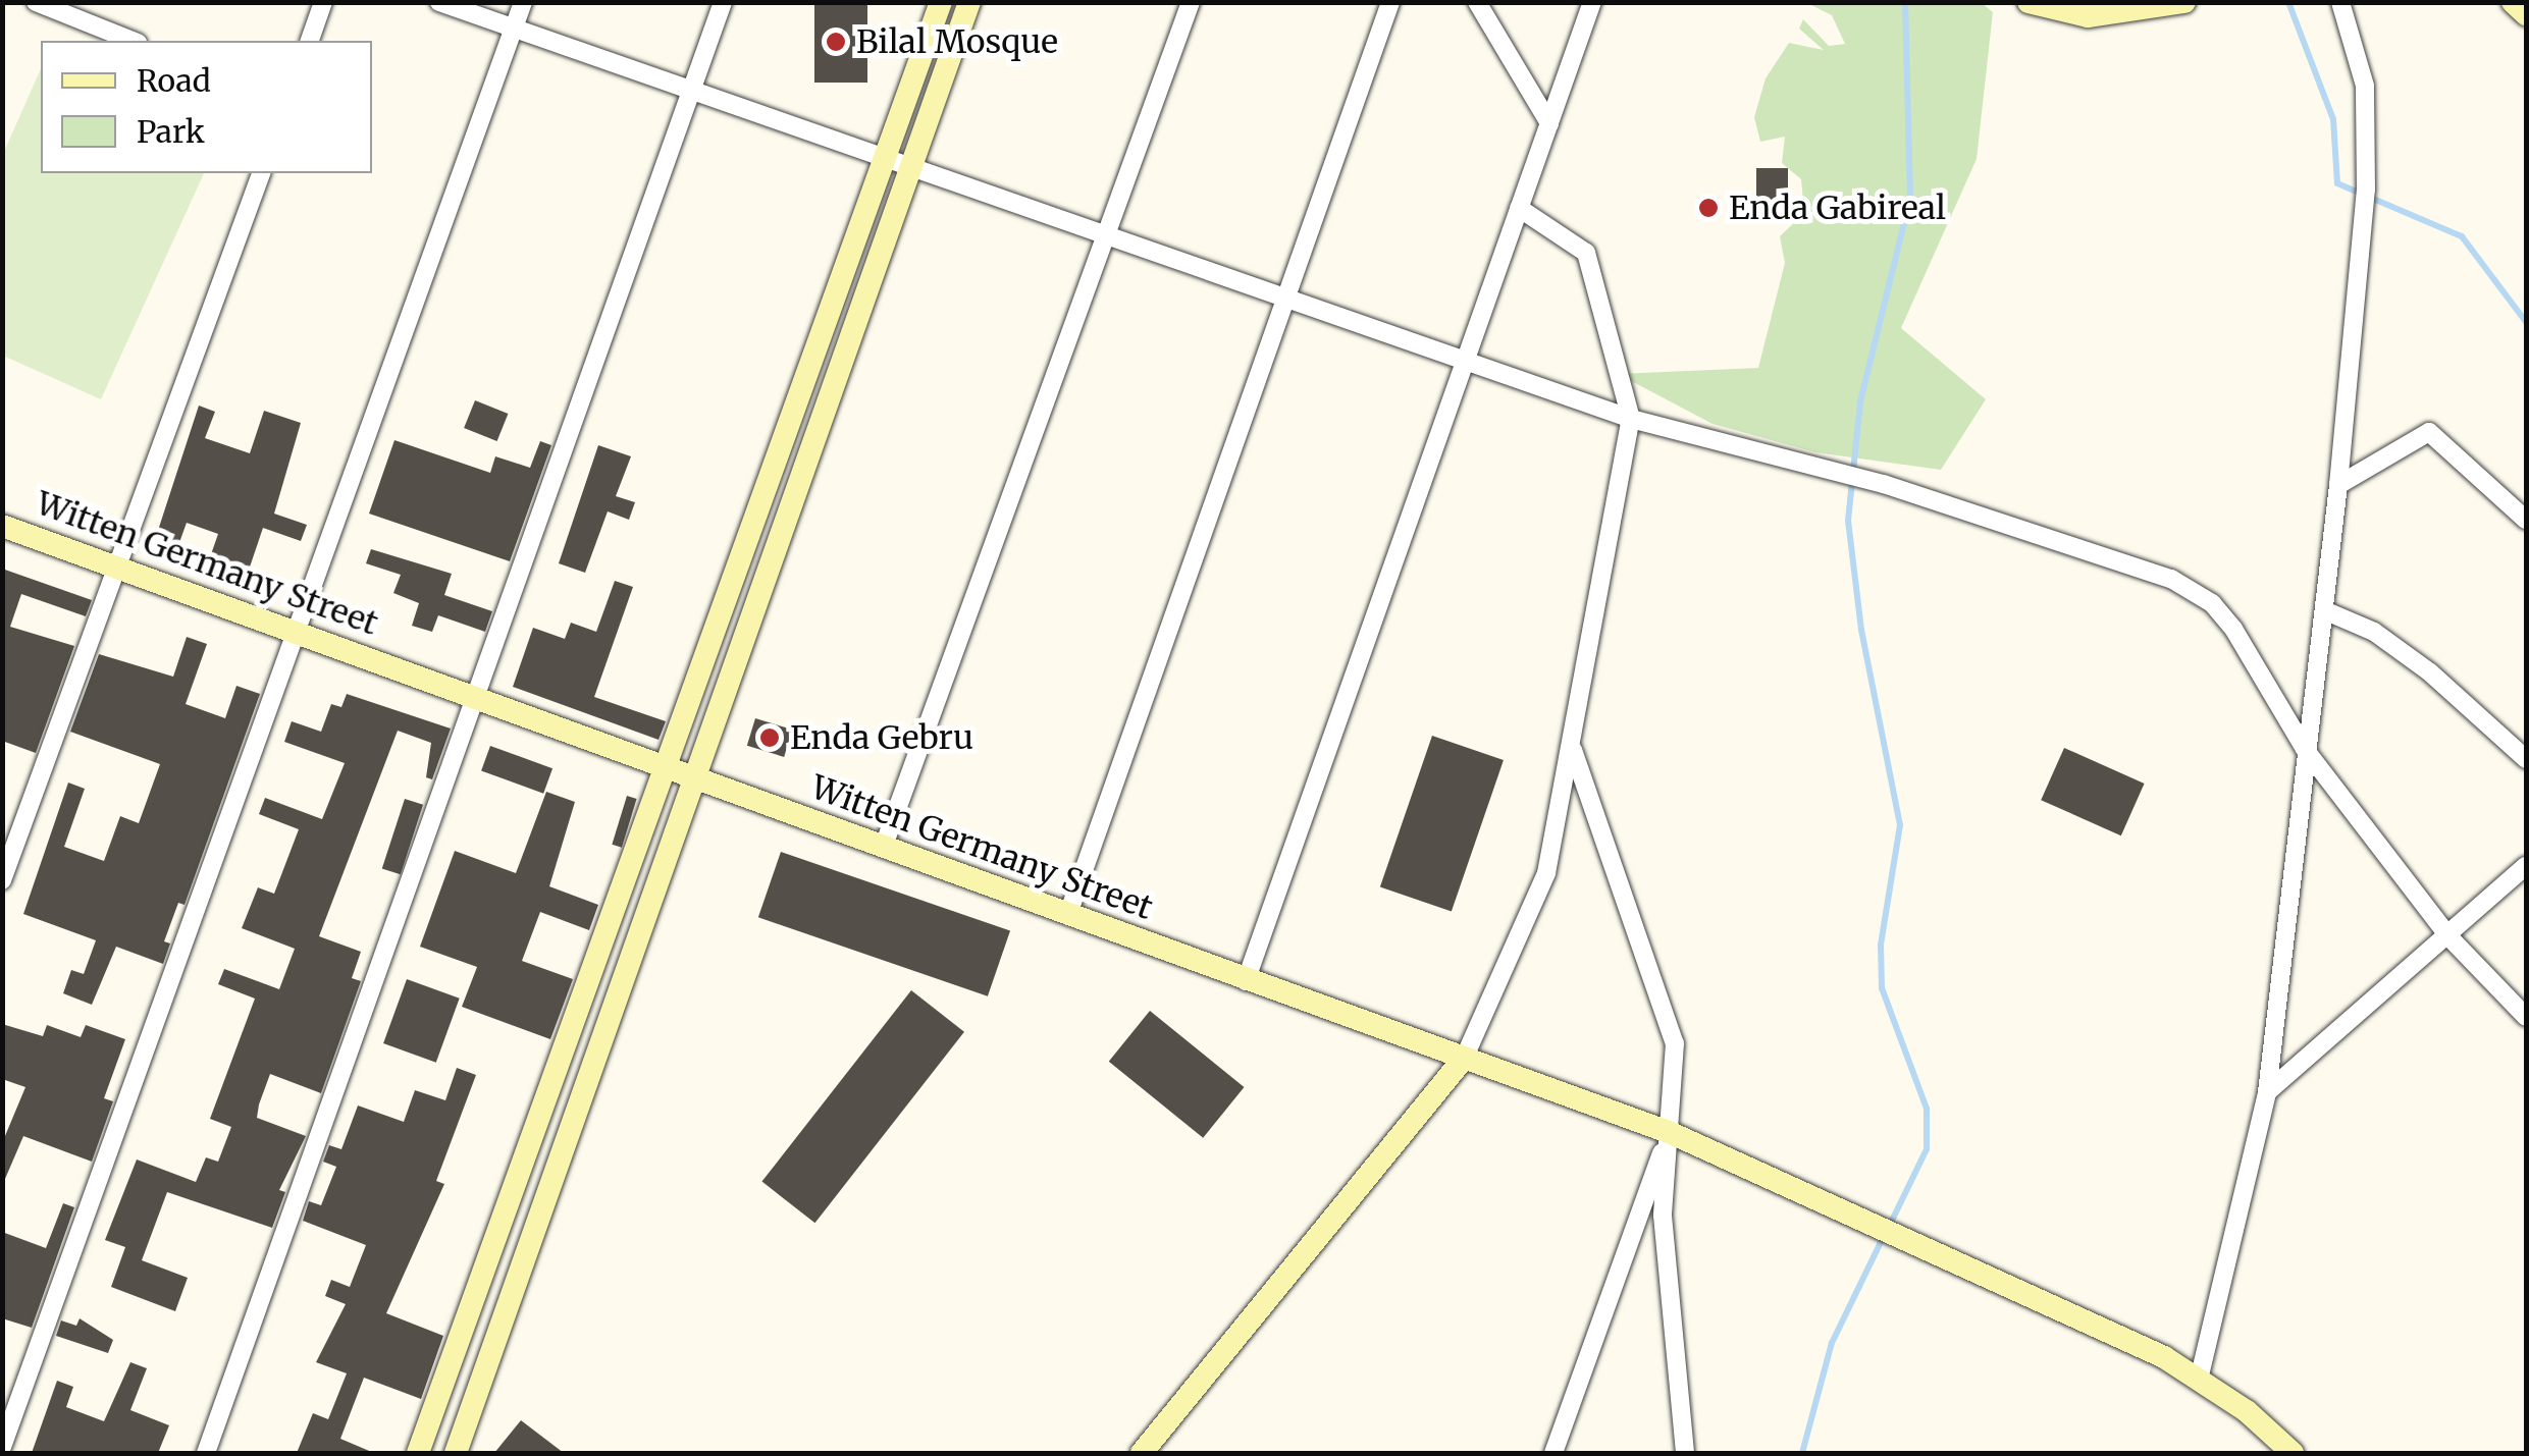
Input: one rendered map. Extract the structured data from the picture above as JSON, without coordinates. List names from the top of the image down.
{
  "streets": {
    "street": ["Witten Germany Street"]
  },
  "places": ["Bilal Mosque", "Enda Gabireal", "Enda Gebru"],
  "legend": ["Road", "Park"]
}
